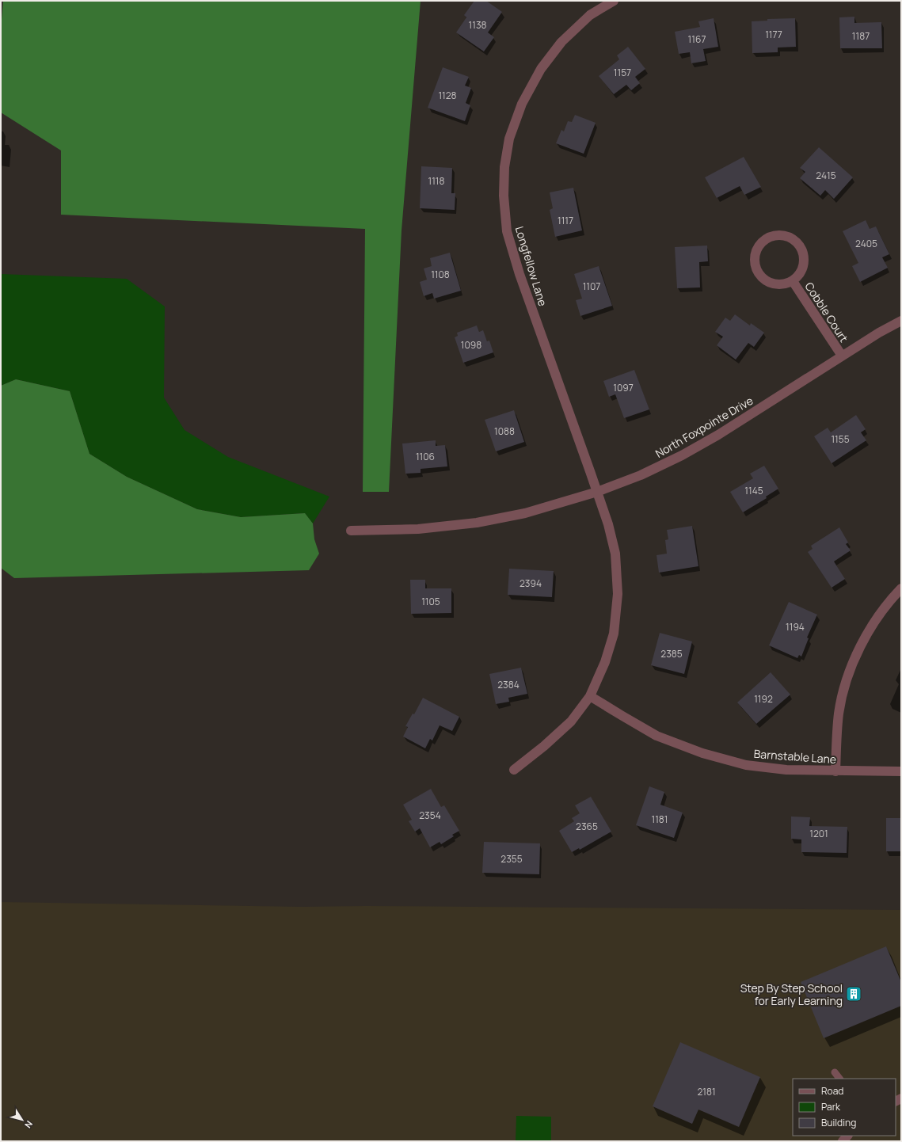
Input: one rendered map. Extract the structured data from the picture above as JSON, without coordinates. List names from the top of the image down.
{
  "streets": {
    "street": [
      "Longfellow Lane",
      "Cobble Court",
      "North Foxpointe Drive",
      "Barnstable Lane"
    ]
  },
  "crossings": [
    ["Longfellow Lane", "North Foxpointe Drive"],
    ["Longfellow Lane", "Barnstable Lane"],
    ["Cobble Court", "North Foxpointe Drive"]
  ],
  "places": {
    "building": ["Step By Step School for Early Learning"]
  },
  "house_numbers": [
    "1138",
    "1177",
    "1187",
    "1167",
    "1157",
    "1128",
    "2415",
    "1118",
    "1117",
    "2405",
    "1108",
    "1107",
    "1098",
    "1097",
    "1088",
    "1155",
    "1106",
    "1145",
    "2394",
    "1105",
    "1194",
    "2385",
    "2384",
    "1192",
    "2354",
    "1181",
    "2365",
    "1201",
    "2355",
    "2181"
  ],
  "legend": ["Road", "Park", "Building"],
  "north": "bottom right"
}
